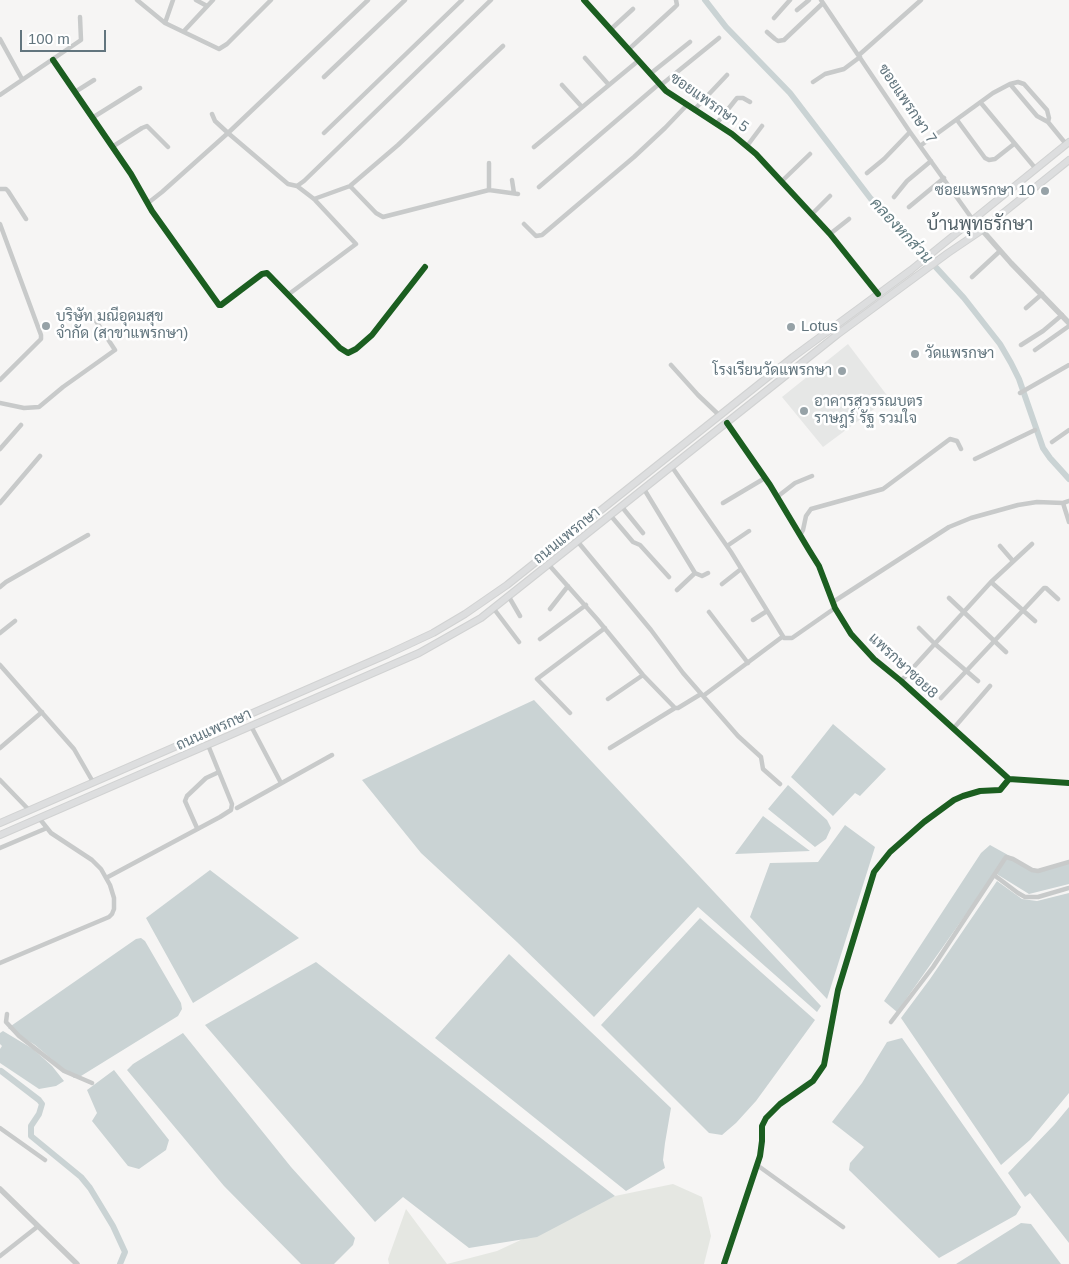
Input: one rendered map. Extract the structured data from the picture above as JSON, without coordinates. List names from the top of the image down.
{
  "streets": {
    "main road": ["ถนนแพรกษา"],
    "street": ["ซอยแพรกษา 5", "ซอยแพรกษา 7", "แพรกษาซอย8"]
  },
  "crossings": [
    ["ซอยแพรกษา 5", "ถนนแพรกษา"],
    ["ซอยแพรกษา 7", "ถนนแพรกษา"],
    ["ถนนแพรกษา", "แพรกษาซอย8"]
  ],
  "districts": ["บ้านพุทธรักษา"],
  "water": ["คลองหกส่วน"],
  "places": [
    "ซอยแพรกษา 10",
    "บริษัท มณีอุดมสุข จำกัด (สาขาแพรกษา)",
    "Lotus",
    "วัดแพรกษา",
    "โรงเรียนวัดแพรกษา",
    "อาคารสุวรรณบุตร ราษฎร์ รัฐ รวมใจ"
  ],
  "scale_bar": "100 m"
}
